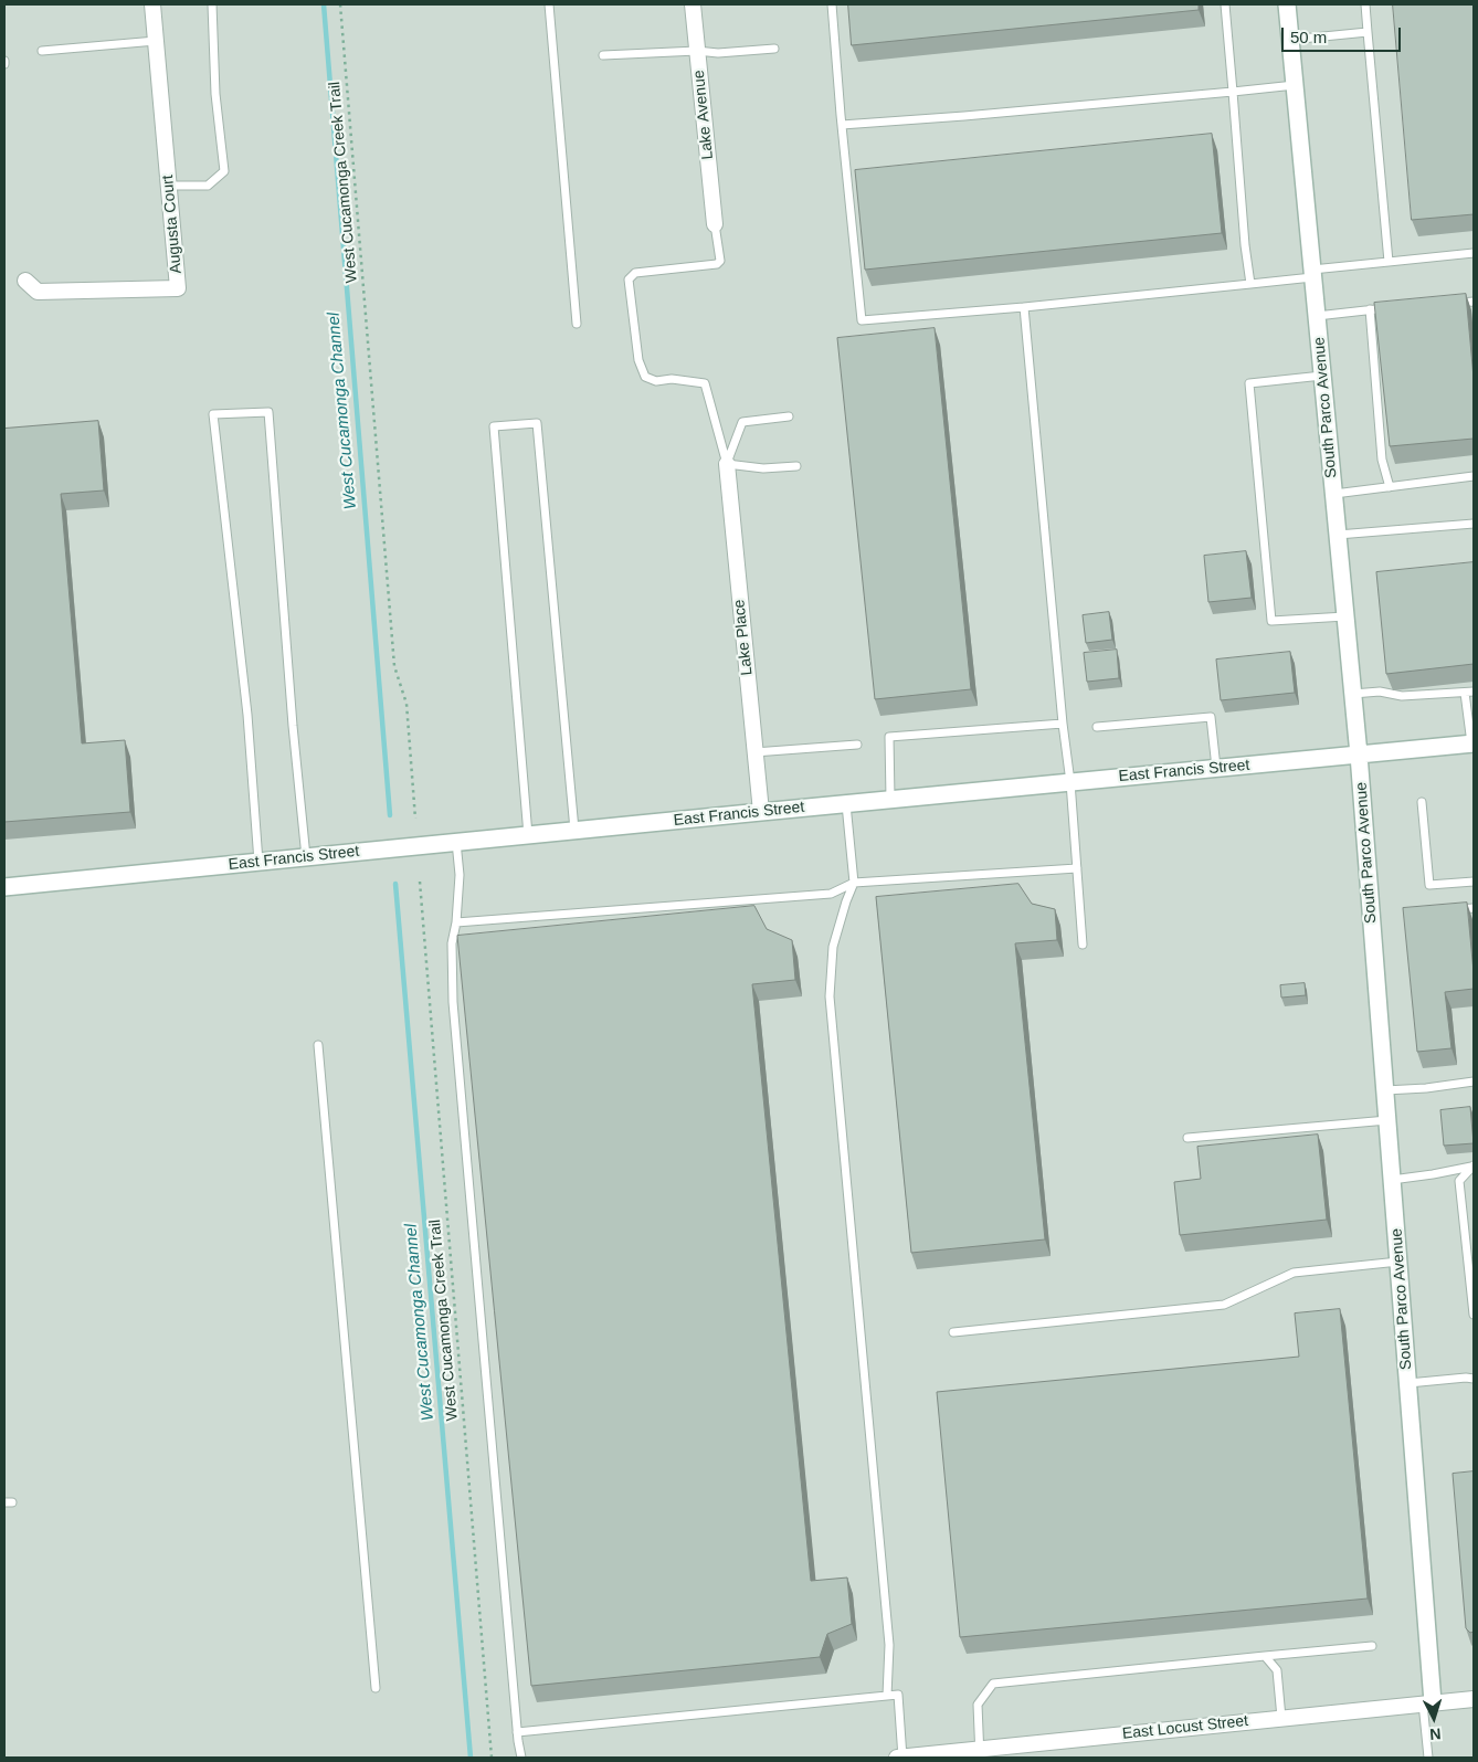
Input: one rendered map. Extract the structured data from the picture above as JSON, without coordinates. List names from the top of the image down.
{
  "streets": {
    "street": [
      "Lake Avenue",
      "Augusta Court",
      "South Parco Avenue",
      "Lake Place",
      "East Francis Street",
      "East Locust Street"
    ],
    "path": ["West Cucamonga Creek Trail"]
  },
  "crossings": [
    ["South Parco Avenue", "East Francis Street"],
    ["South Parco Avenue", "East Locust Street"],
    ["Lake Place", "East Francis Street"]
  ],
  "water": ["West Cucamonga Channel"],
  "scale_bar": "50 m",
  "north": "bottom"
}
